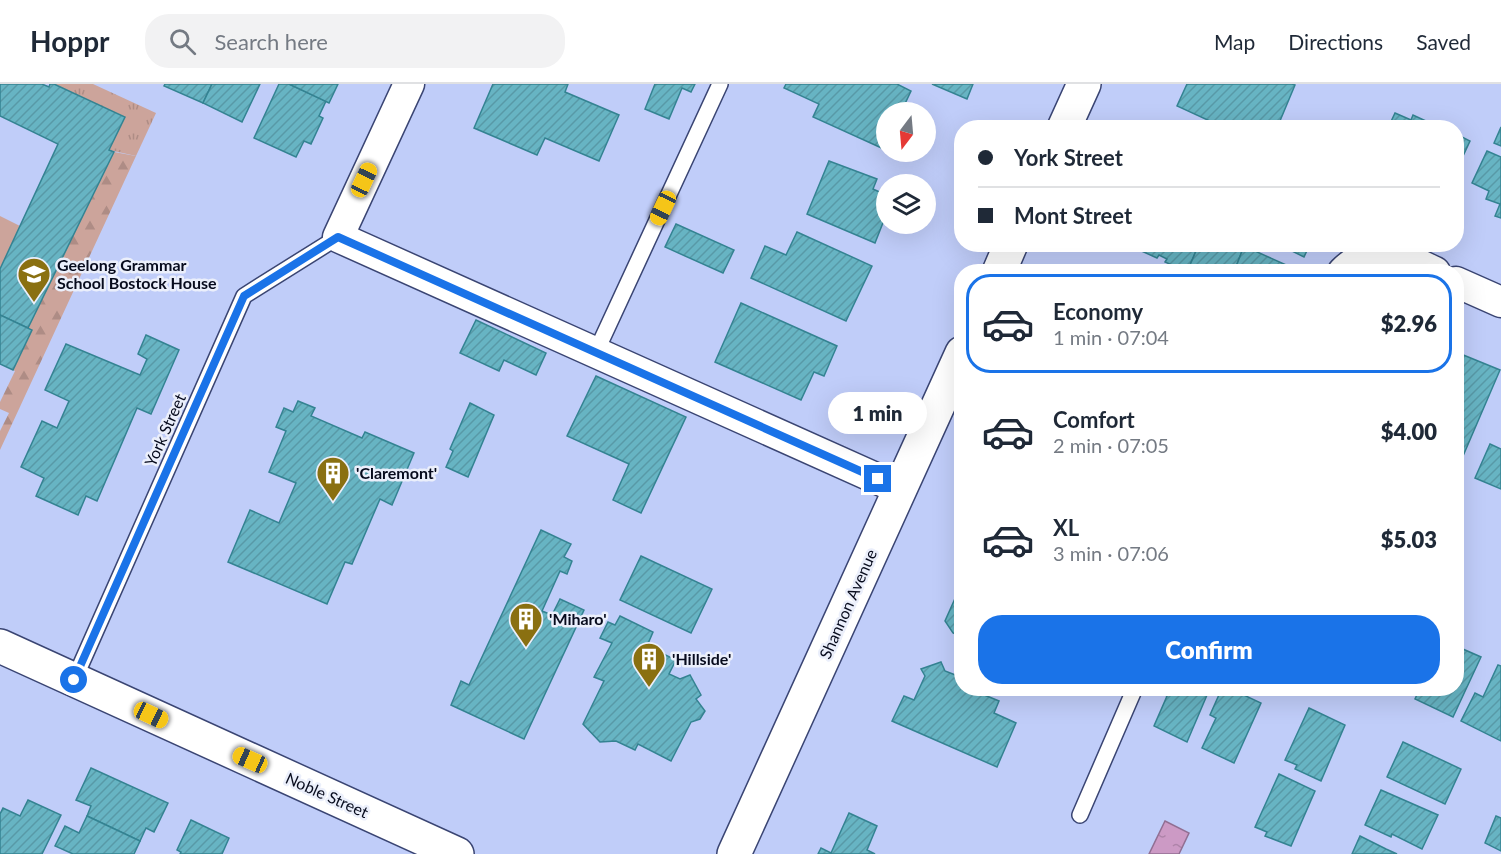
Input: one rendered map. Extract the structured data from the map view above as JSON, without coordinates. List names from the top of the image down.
{
  "streets": {
    "main road": ["Shannon Avenue", "Noble Street"],
    "lane": ["York Street"]
  },
  "crossings": [
    ["York Street", "Noble Street"]
  ],
  "places": {
    "school or university": ["Geelong Grammar School Bostock House"],
    "building": ["'Claremont'", "'Miharo'", "'Hillside'"]
  },
  "north": "bottom",
  "page": {
    "header": "Hoppr",
    "search": "Search here",
    "nav": ["Map", "Directions", "Saved"],
    "banner": ["York Street", "Mont Street"],
    "list": [
      {
        "name": "Economy",
        "note": "1 min · 07:04",
        "value": "$2.96"
      },
      {
        "name": "Comfort",
        "note": "2 min · 07:05",
        "value": "$4.00"
      },
      {
        "name": "XL",
        "note": "3 min · 07:06",
        "value": "$5.03"
      }
    ],
    "bubble": "1 min",
    "buttons": "Confirm"
  }
}
